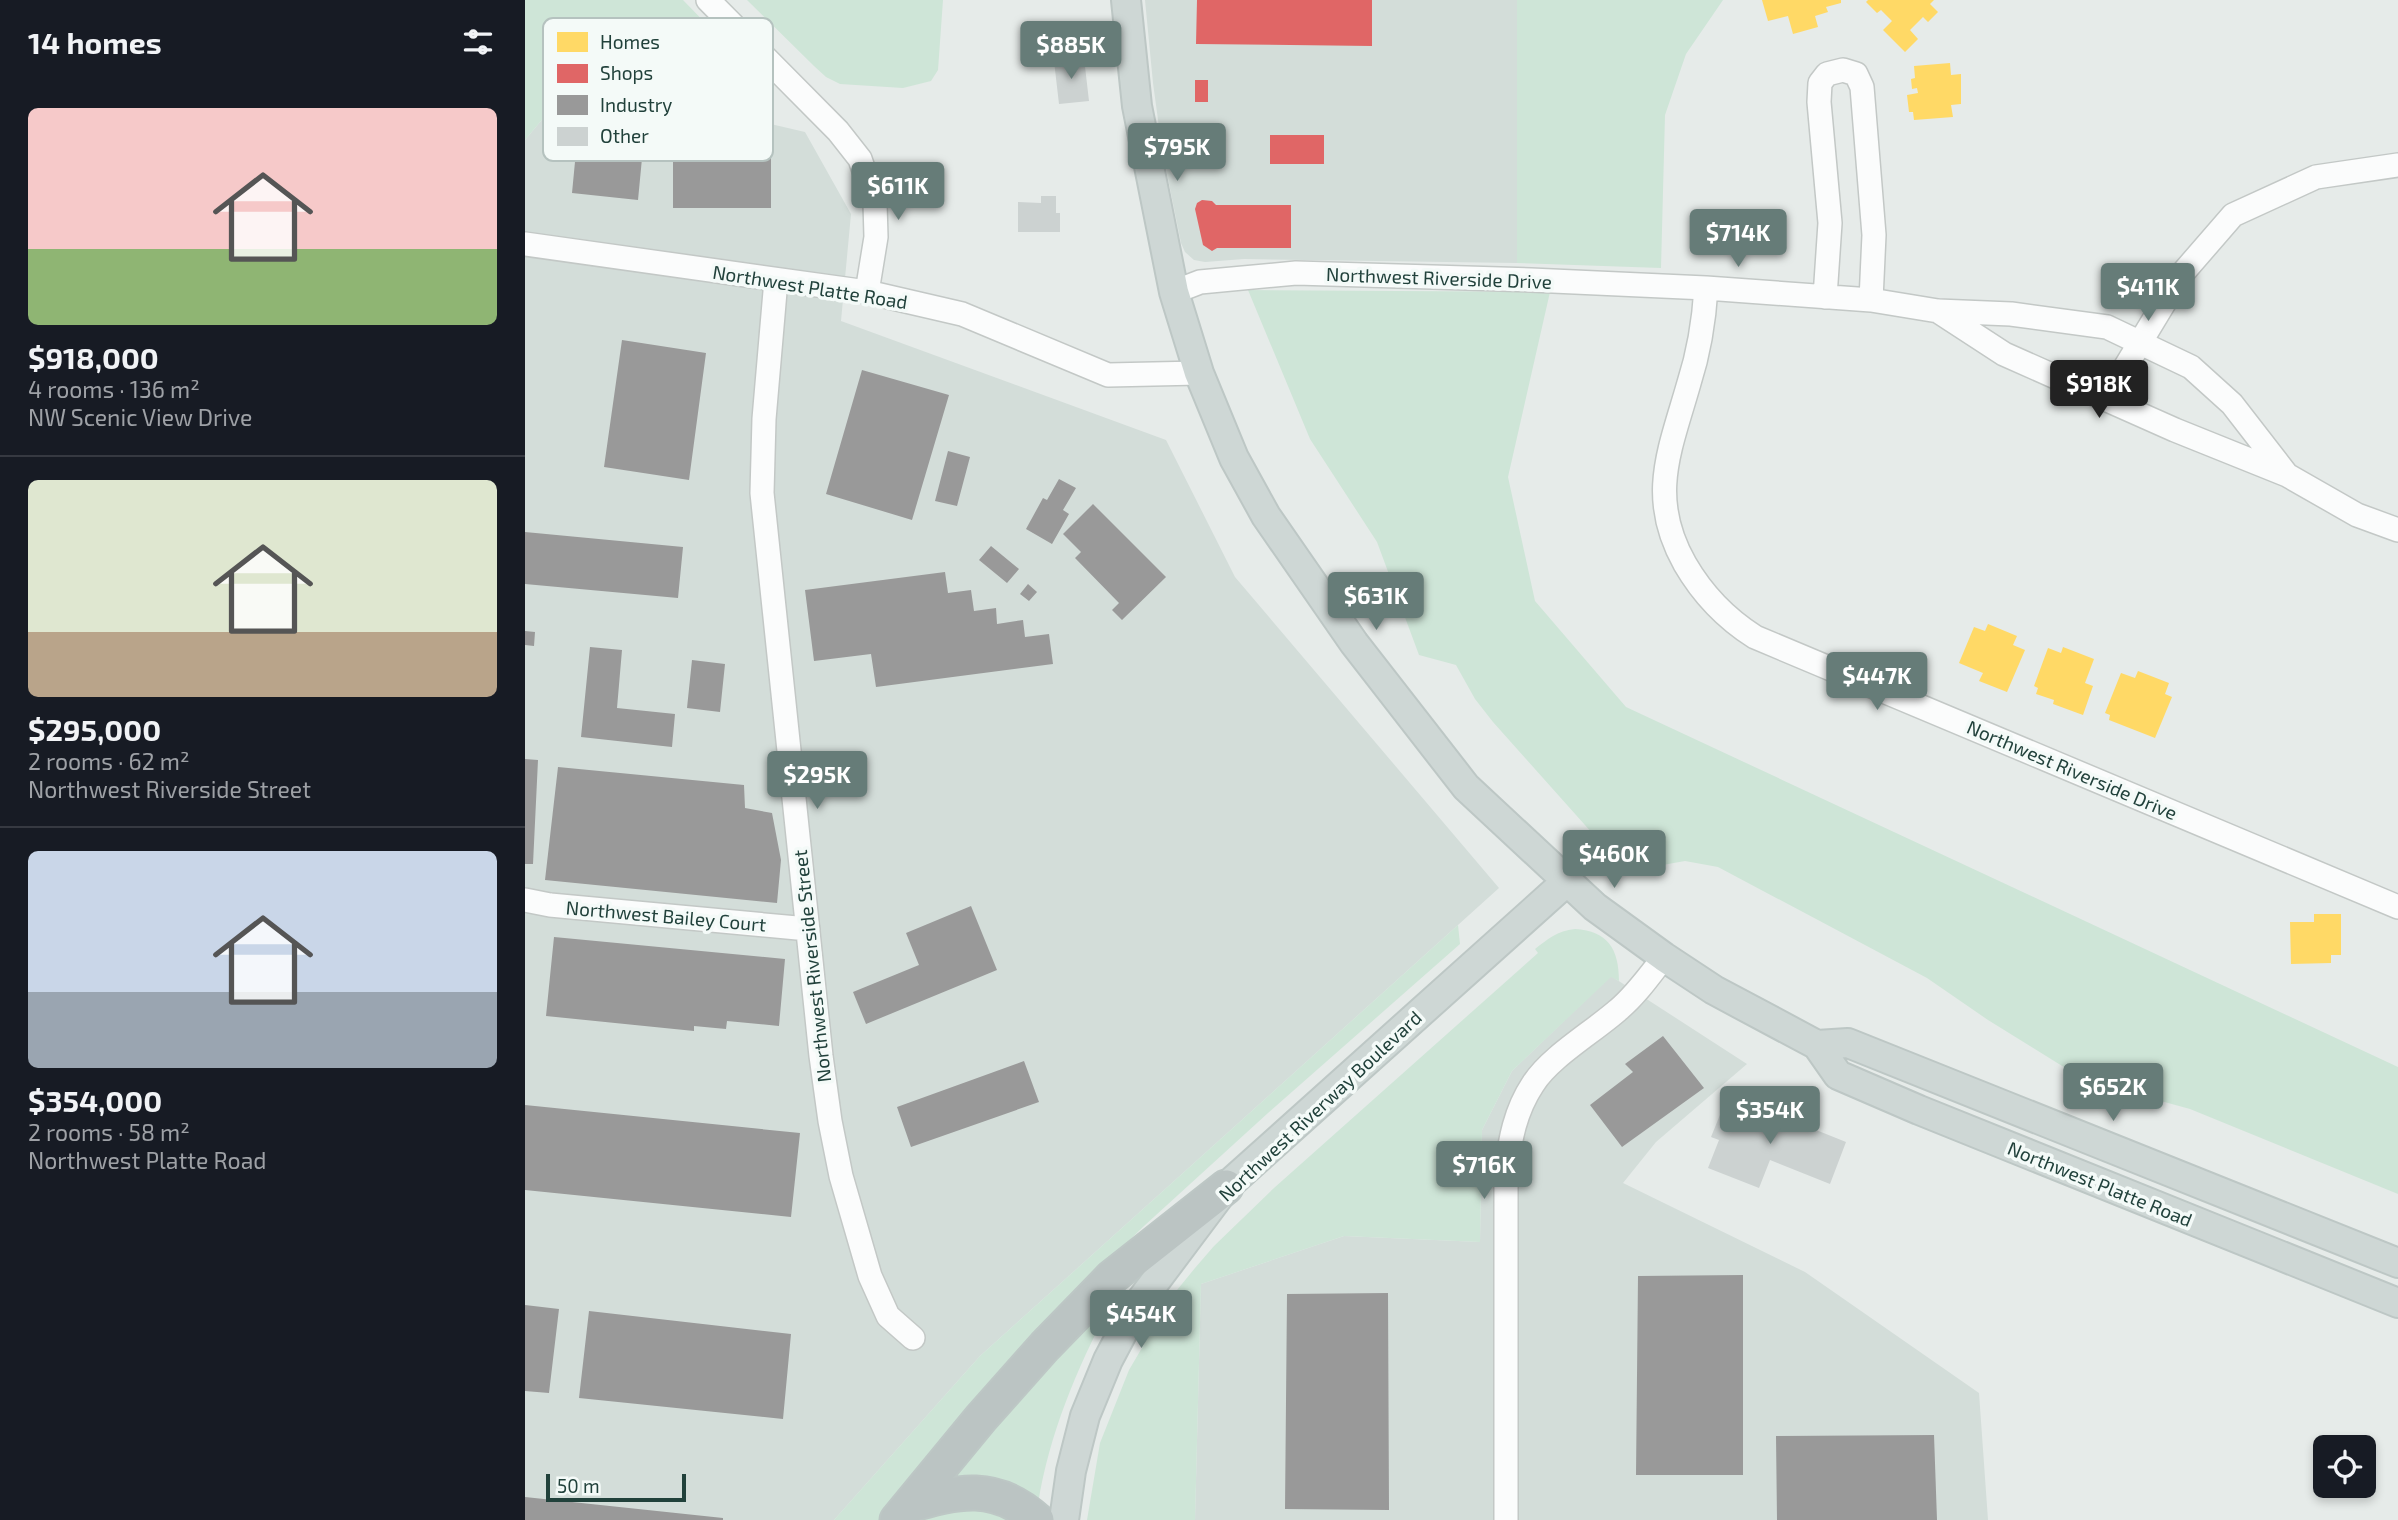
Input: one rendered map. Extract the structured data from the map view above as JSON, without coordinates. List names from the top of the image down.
{
  "streets": {
    "main road": ["Northwest Platte Road", "Northwest Riverway Boulevard"],
    "street": ["Northwest Riverside Drive", "Northwest Bailey Court", "Northwest Riverside Street"]
  },
  "crossings": [
    ["Northwest Platte Road", "Northwest Riverside Street"],
    ["Northwest Platte Road", "Northwest Riverway Boulevard"],
    ["Northwest Bailey Court", "Northwest Riverside Street"]
  ],
  "legend": [
    "Homes",
    "Shops",
    "Industry",
    "Other"
  ],
  "scale_bar": "50 m",
  "page": {
    "heading": "14 homes",
    "price": [
      "$885K",
      "$795K",
      "$611K",
      "$714K",
      "$411K",
      "$918K",
      "$631K",
      "$447K",
      "$295K",
      "$460K",
      "$652K",
      "$354K",
      "$716K",
      "$454K"
    ],
    "list": [
      {
        "name": "$918,000",
        "note": "4 rooms · 136 m² · NW Scenic View Drive"
      },
      {
        "name": "$295,000",
        "note": "2 rooms · 62 m² · Northwest Riverside Street"
      },
      {
        "name": "$354,000",
        "note": "2 rooms · 58 m² · Northwest Platte Road"
      }
    ],
    "scale": "50 m"
  }
}
